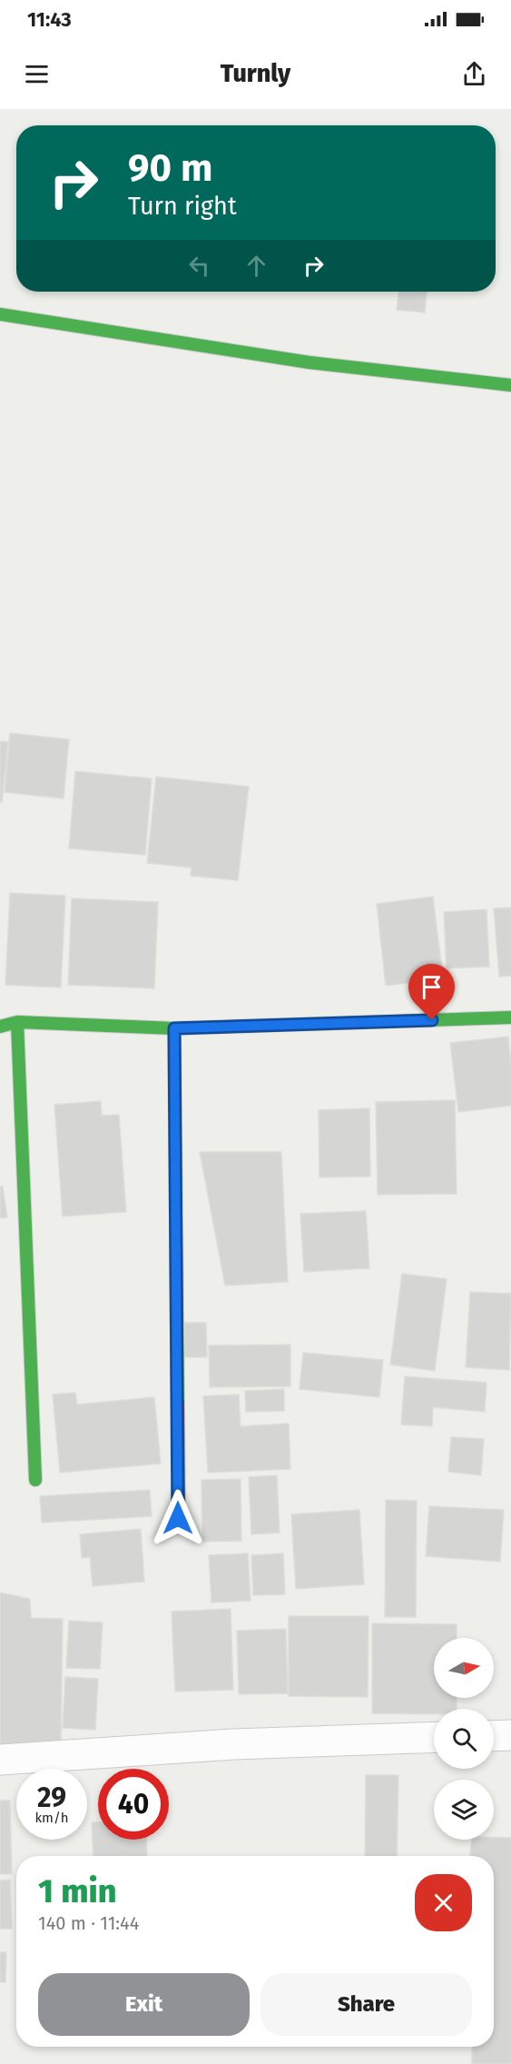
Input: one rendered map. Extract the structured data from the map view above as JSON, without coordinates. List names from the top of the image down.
{
  "north": "right",
  "page": {
    "status": "11:43",
    "header": "Turnly",
    "turn": ["90 m", "Turn right"],
    "speed": "29 km/h",
    "limit": "40",
    "heading": ["1 min", "140 m · 11:44"],
    "buttons": ["Exit", "Share"]
  }
}
